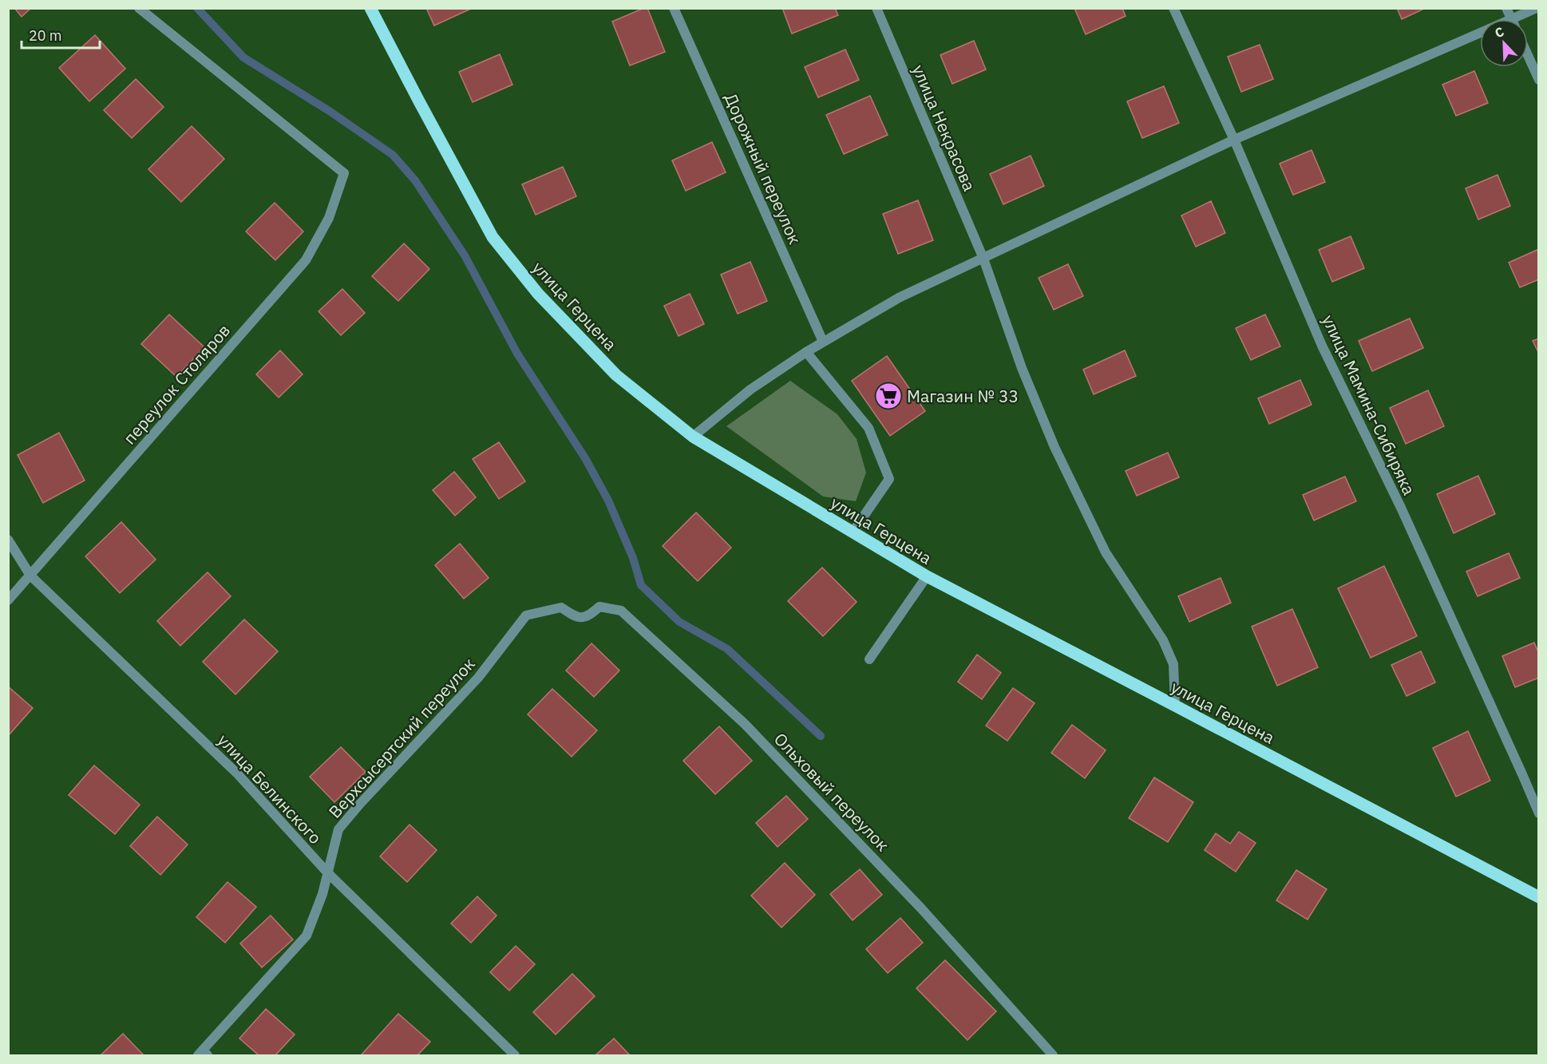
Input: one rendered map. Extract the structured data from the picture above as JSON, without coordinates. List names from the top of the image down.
{
  "streets": {
    "main road": ["улица Герцена"],
    "street": [
      "улица Некрасова",
      "Дорожный переулок",
      "переулок Столяров",
      "улица Мамина-Сибиряка",
      "Верхсысертский переулок",
      "улица Белинского",
      "Ольховый переулок"
    ]
  },
  "crossings": [
    ["улица Некрасова", "улица Герцена"],
    ["переулок Столяров", "улица Белинского"],
    ["Верхсысертский переулок", "улица Белинского"],
    ["Верхсысертский переулок", "Ольховый переулок"]
  ],
  "places": {
    "supermarket": ["Магазин № 33"]
  },
  "scale_bar": "20 m",
  "north": "top left"
}
